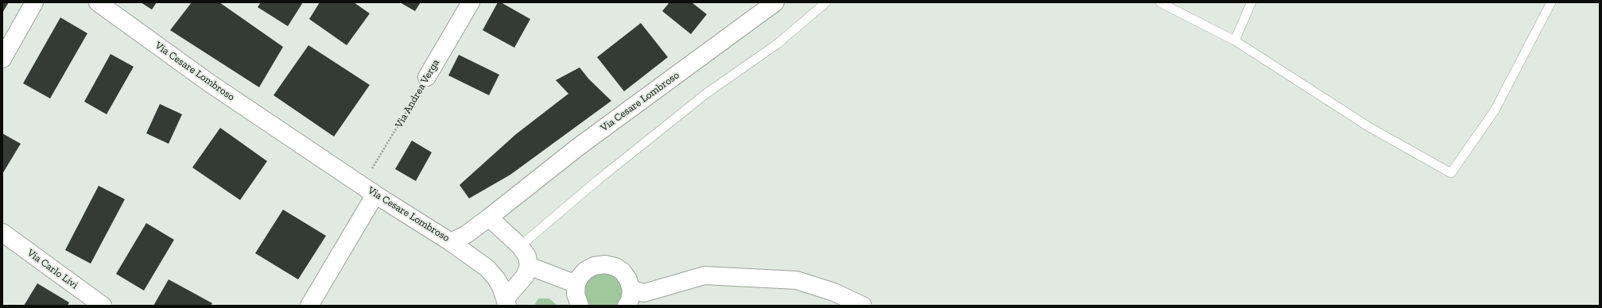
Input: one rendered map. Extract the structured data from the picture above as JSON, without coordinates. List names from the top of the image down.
{
  "streets": {
    "street": ["Via Cesare Lombroso", "Via Andrea Verga", "Via Carlo Livi"]
  },
  "crossings": [
    ["Via Cesare Lombroso", "Via Andrea Verga"]
  ]
}
